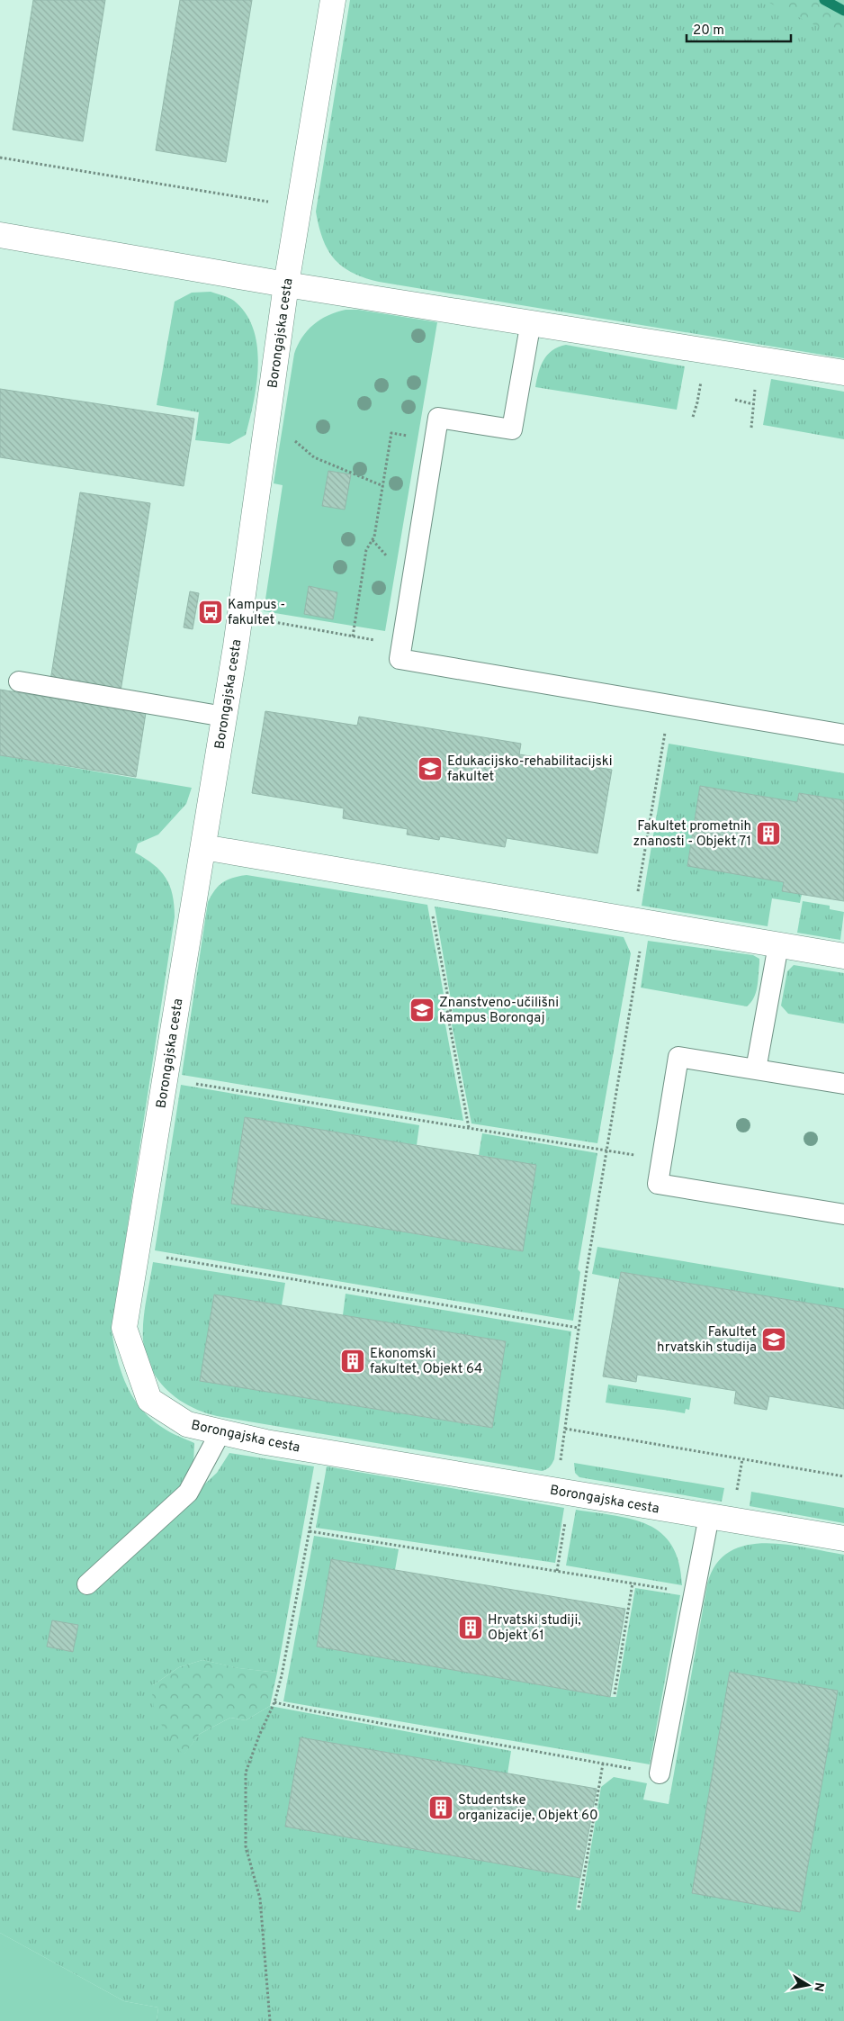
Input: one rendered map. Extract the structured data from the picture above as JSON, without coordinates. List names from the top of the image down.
{
  "streets": {
    "street": ["Borongajska cesta"]
  },
  "places": {
    "bus stop": ["Kampus - fakultet"],
    "school or university": ["Edukacijsko-rehabilitacijski fakultet", "Znanstveno-učilišni kampus Borongaj", "Fakultet hrvatskih studija"],
    "building": [
      "Fakultet prometnih znanosti - Objekt 71",
      "Ekonomski fakultet, Objekt 64",
      "Hrvatski studiji, Objekt 61",
      "Studentske organizacije, Objekt 60"
    ]
  },
  "scale_bar": "20 m",
  "north": "right"
}
